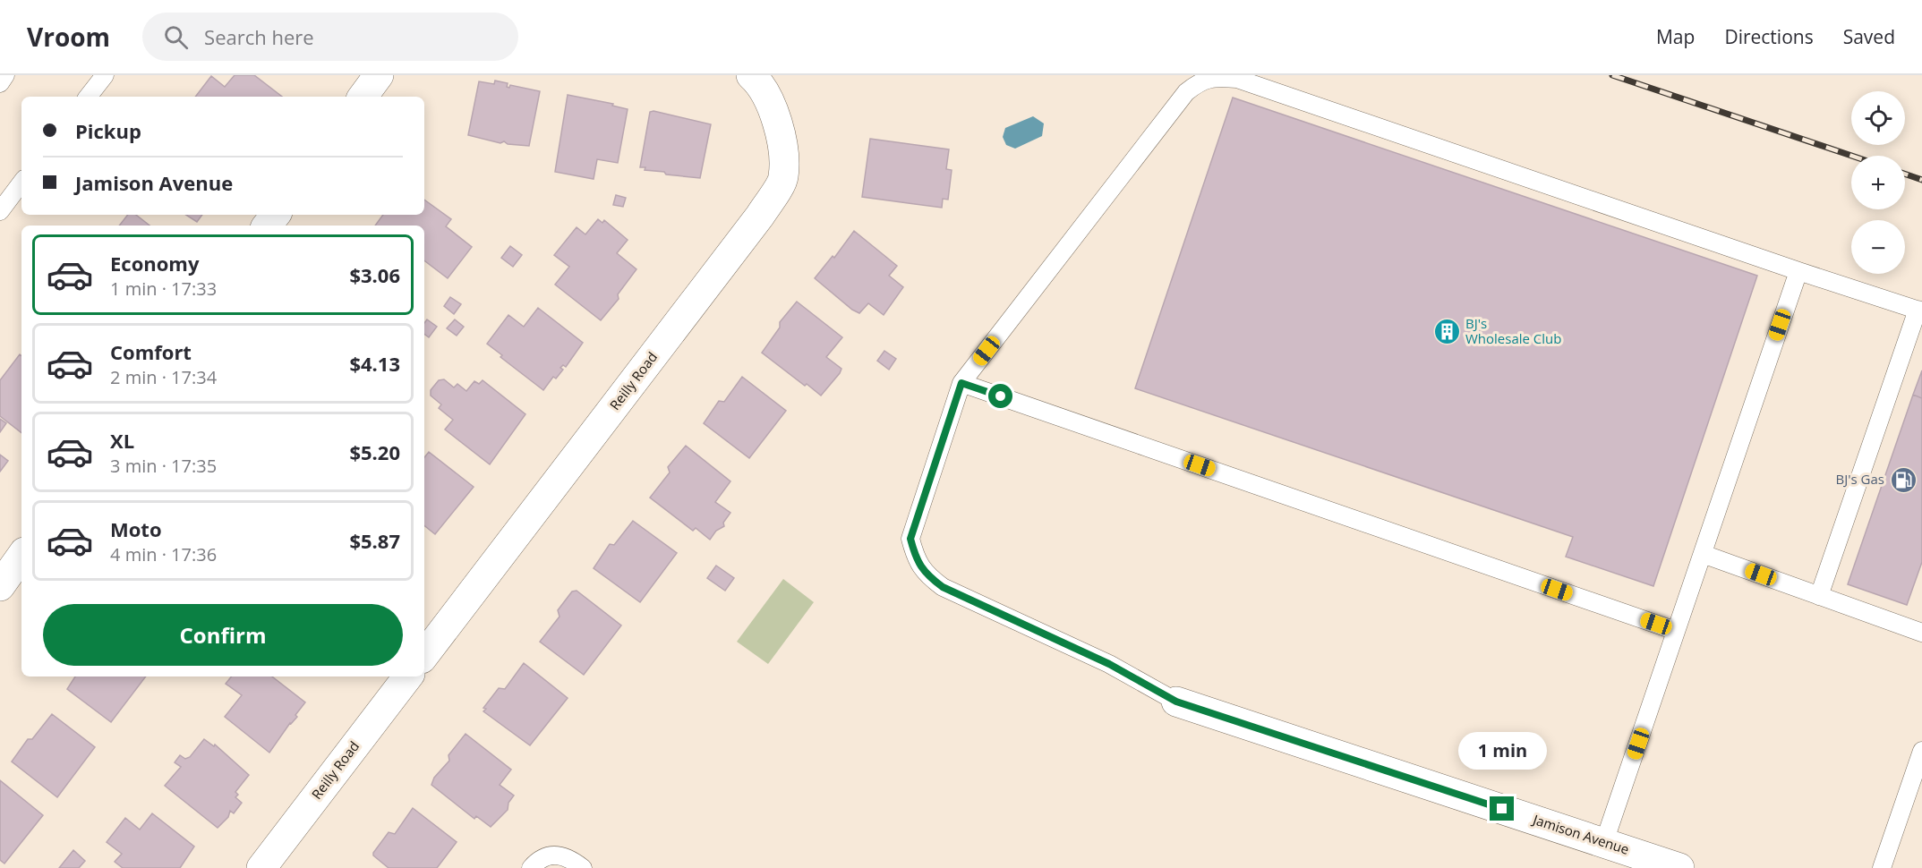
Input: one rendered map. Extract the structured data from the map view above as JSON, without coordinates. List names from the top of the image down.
{
  "streets": {
    "street": ["Reilly Road", "Jamison Avenue"]
  },
  "places": {
    "building": ["BJ's Wholesale Club"],
    "fuel station": ["BJ's Gas"]
  },
  "page": {
    "header": "Vroom",
    "search": "Search here",
    "nav": ["Map", "Directions", "Saved"],
    "map_buttons": ["+", "−"],
    "banner": ["Pickup", "Jamison Avenue"],
    "list": [
      {
        "name": "Economy",
        "note": "1 min · 17:33",
        "value": "$3.06"
      },
      {
        "name": "Comfort",
        "note": "2 min · 17:34",
        "value": "$4.13"
      },
      {
        "name": "XL",
        "note": "3 min · 17:35",
        "value": "$5.20"
      },
      {
        "name": "Moto",
        "note": "4 min · 17:36",
        "value": "$5.87"
      }
    ],
    "buttons": "Confirm",
    "bubble": "1 min"
  }
}
